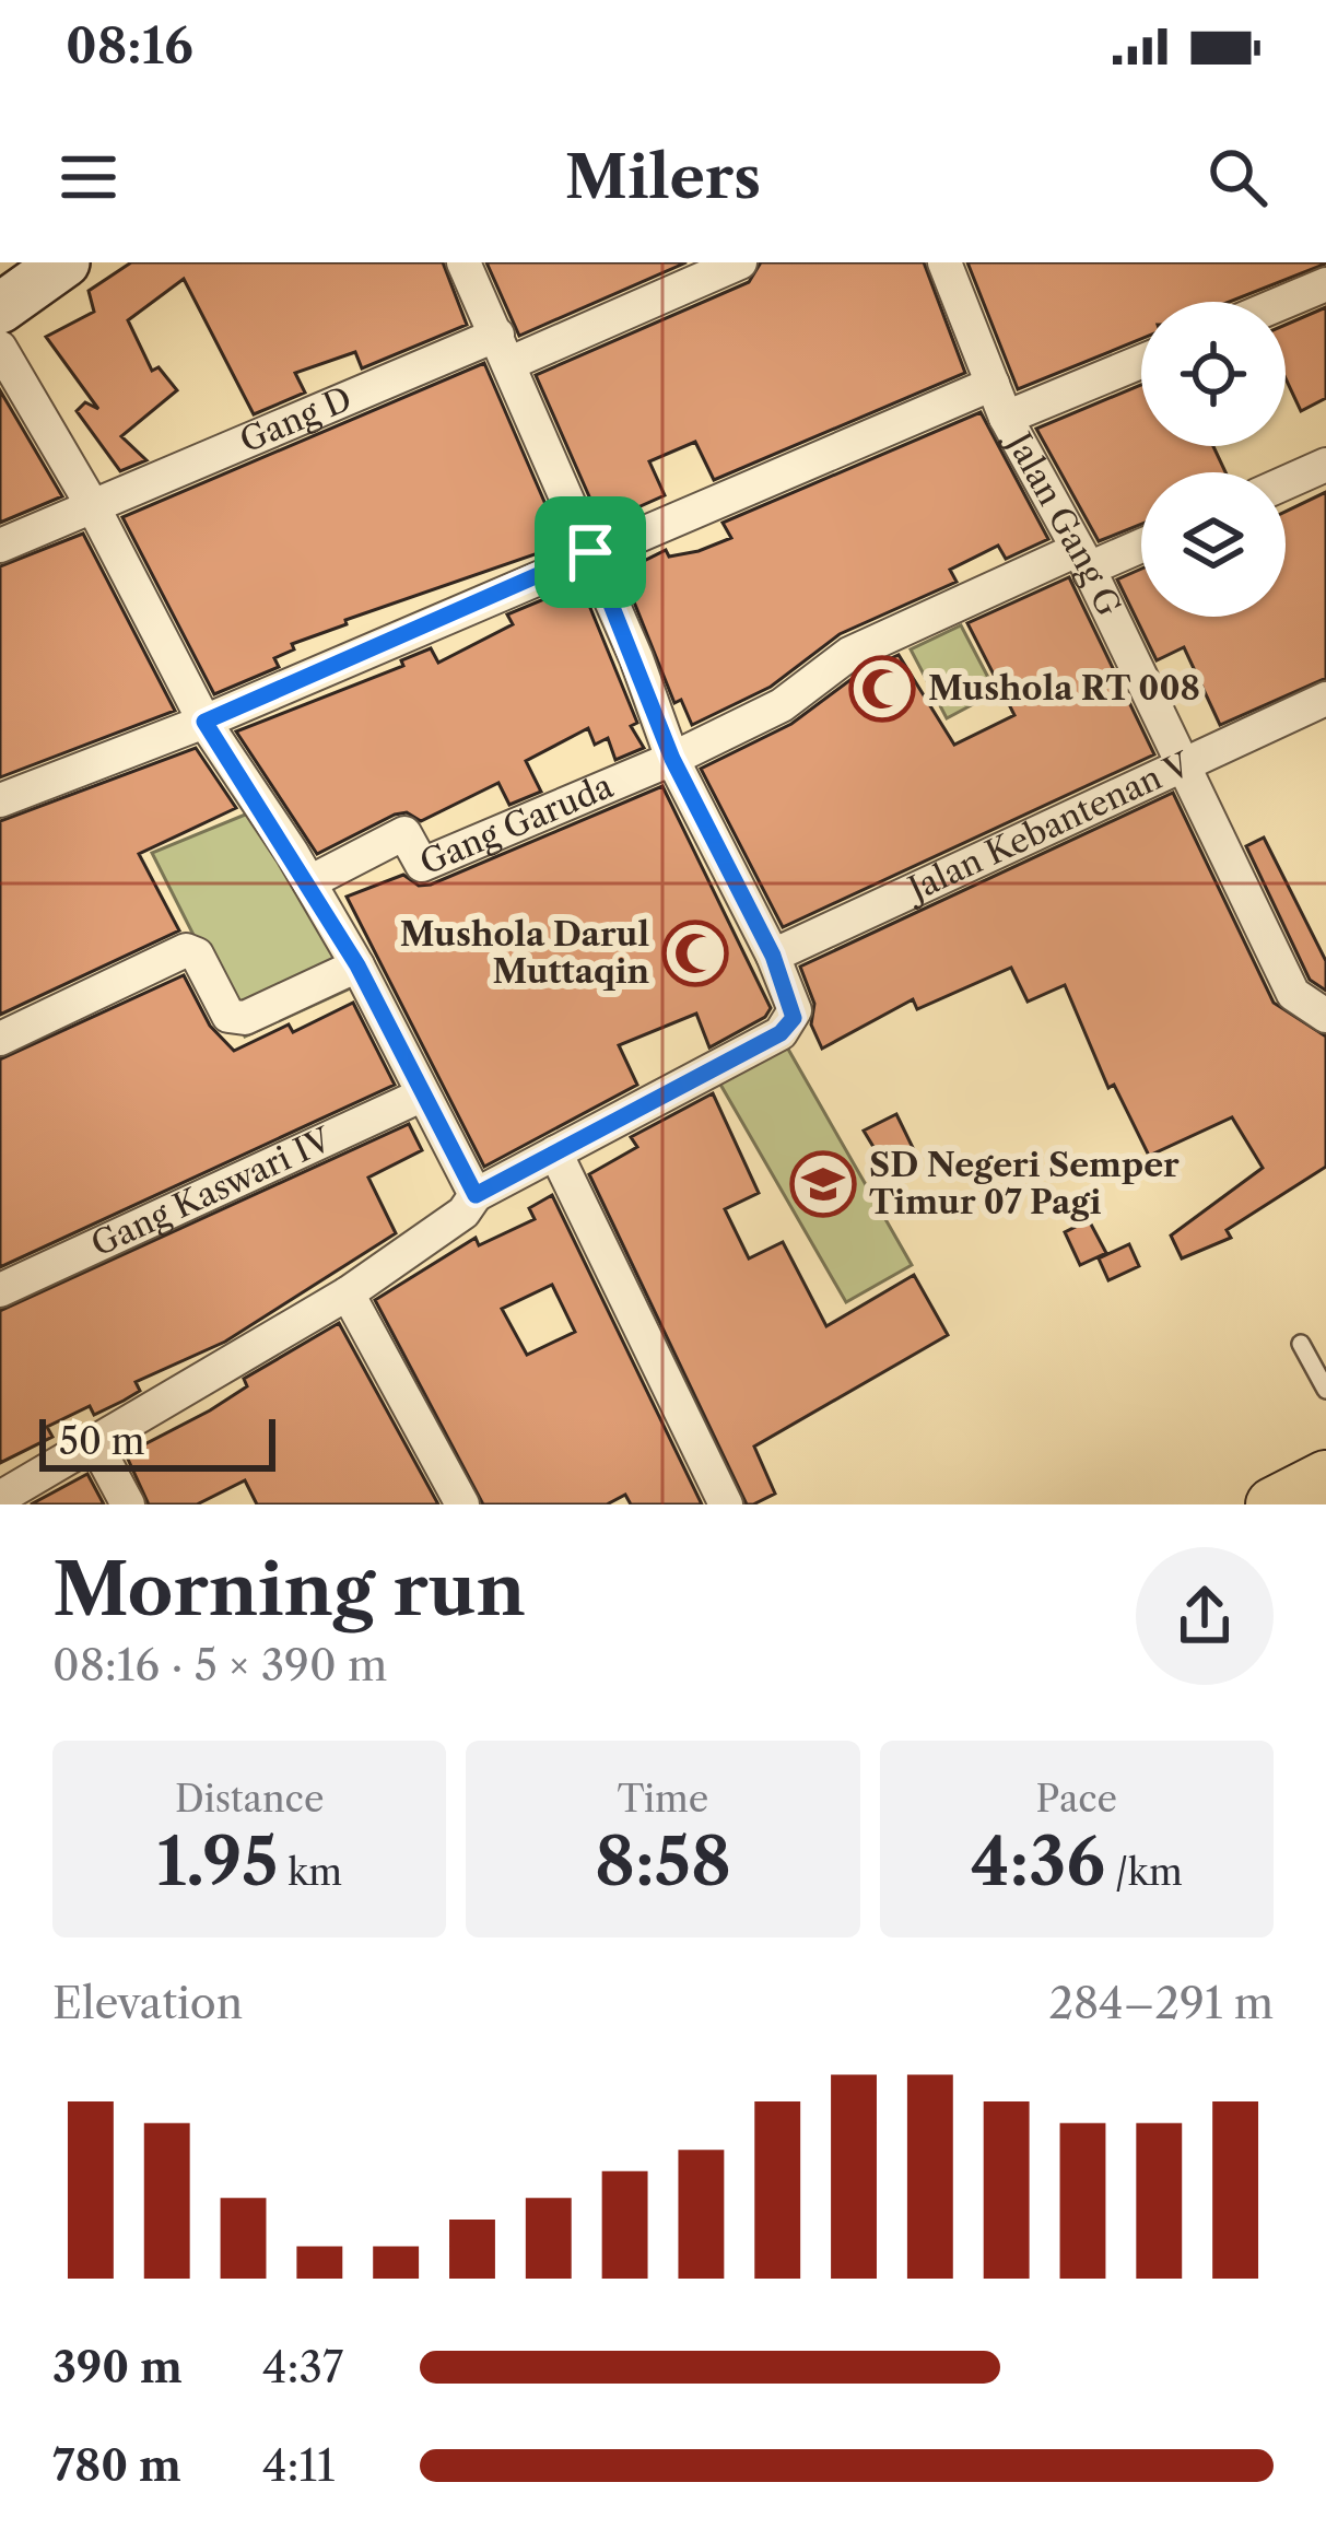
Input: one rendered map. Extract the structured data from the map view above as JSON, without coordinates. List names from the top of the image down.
{
  "streets": {
    "street": [
      "Gang D",
      "Jalan Gang G",
      "Gang Garuda",
      "Jalan Kebantenan V",
      "Gang Kaswari IV"
    ]
  },
  "crossings": [
    ["Jalan Gang G", "Jalan Kebantenan V"]
  ],
  "places": {
    "mosque": ["Mushola RT 008", "Mushola Darul Muttaqin"],
    "school or university": ["SD Negeri Semper Timur 07 Pagi"]
  },
  "scale_bar": "50 m",
  "page": {
    "status": "08:16",
    "header": "Milers",
    "scale": "50 m",
    "heading": ["Morning run", "08:16 · 5 × 390 m"],
    "stats": [
      ["Distance", "1.95 km"],
      ["Time", "8:58"],
      ["Pace", "4:36 /km"]
    ],
    "chart": ["Elevation", "284–291 m"],
    "list": [
      {
        "name": "390 m",
        "note": "4:37"
      },
      {
        "name": "780 m",
        "note": "4:11"
      }
    ]
  }
}
